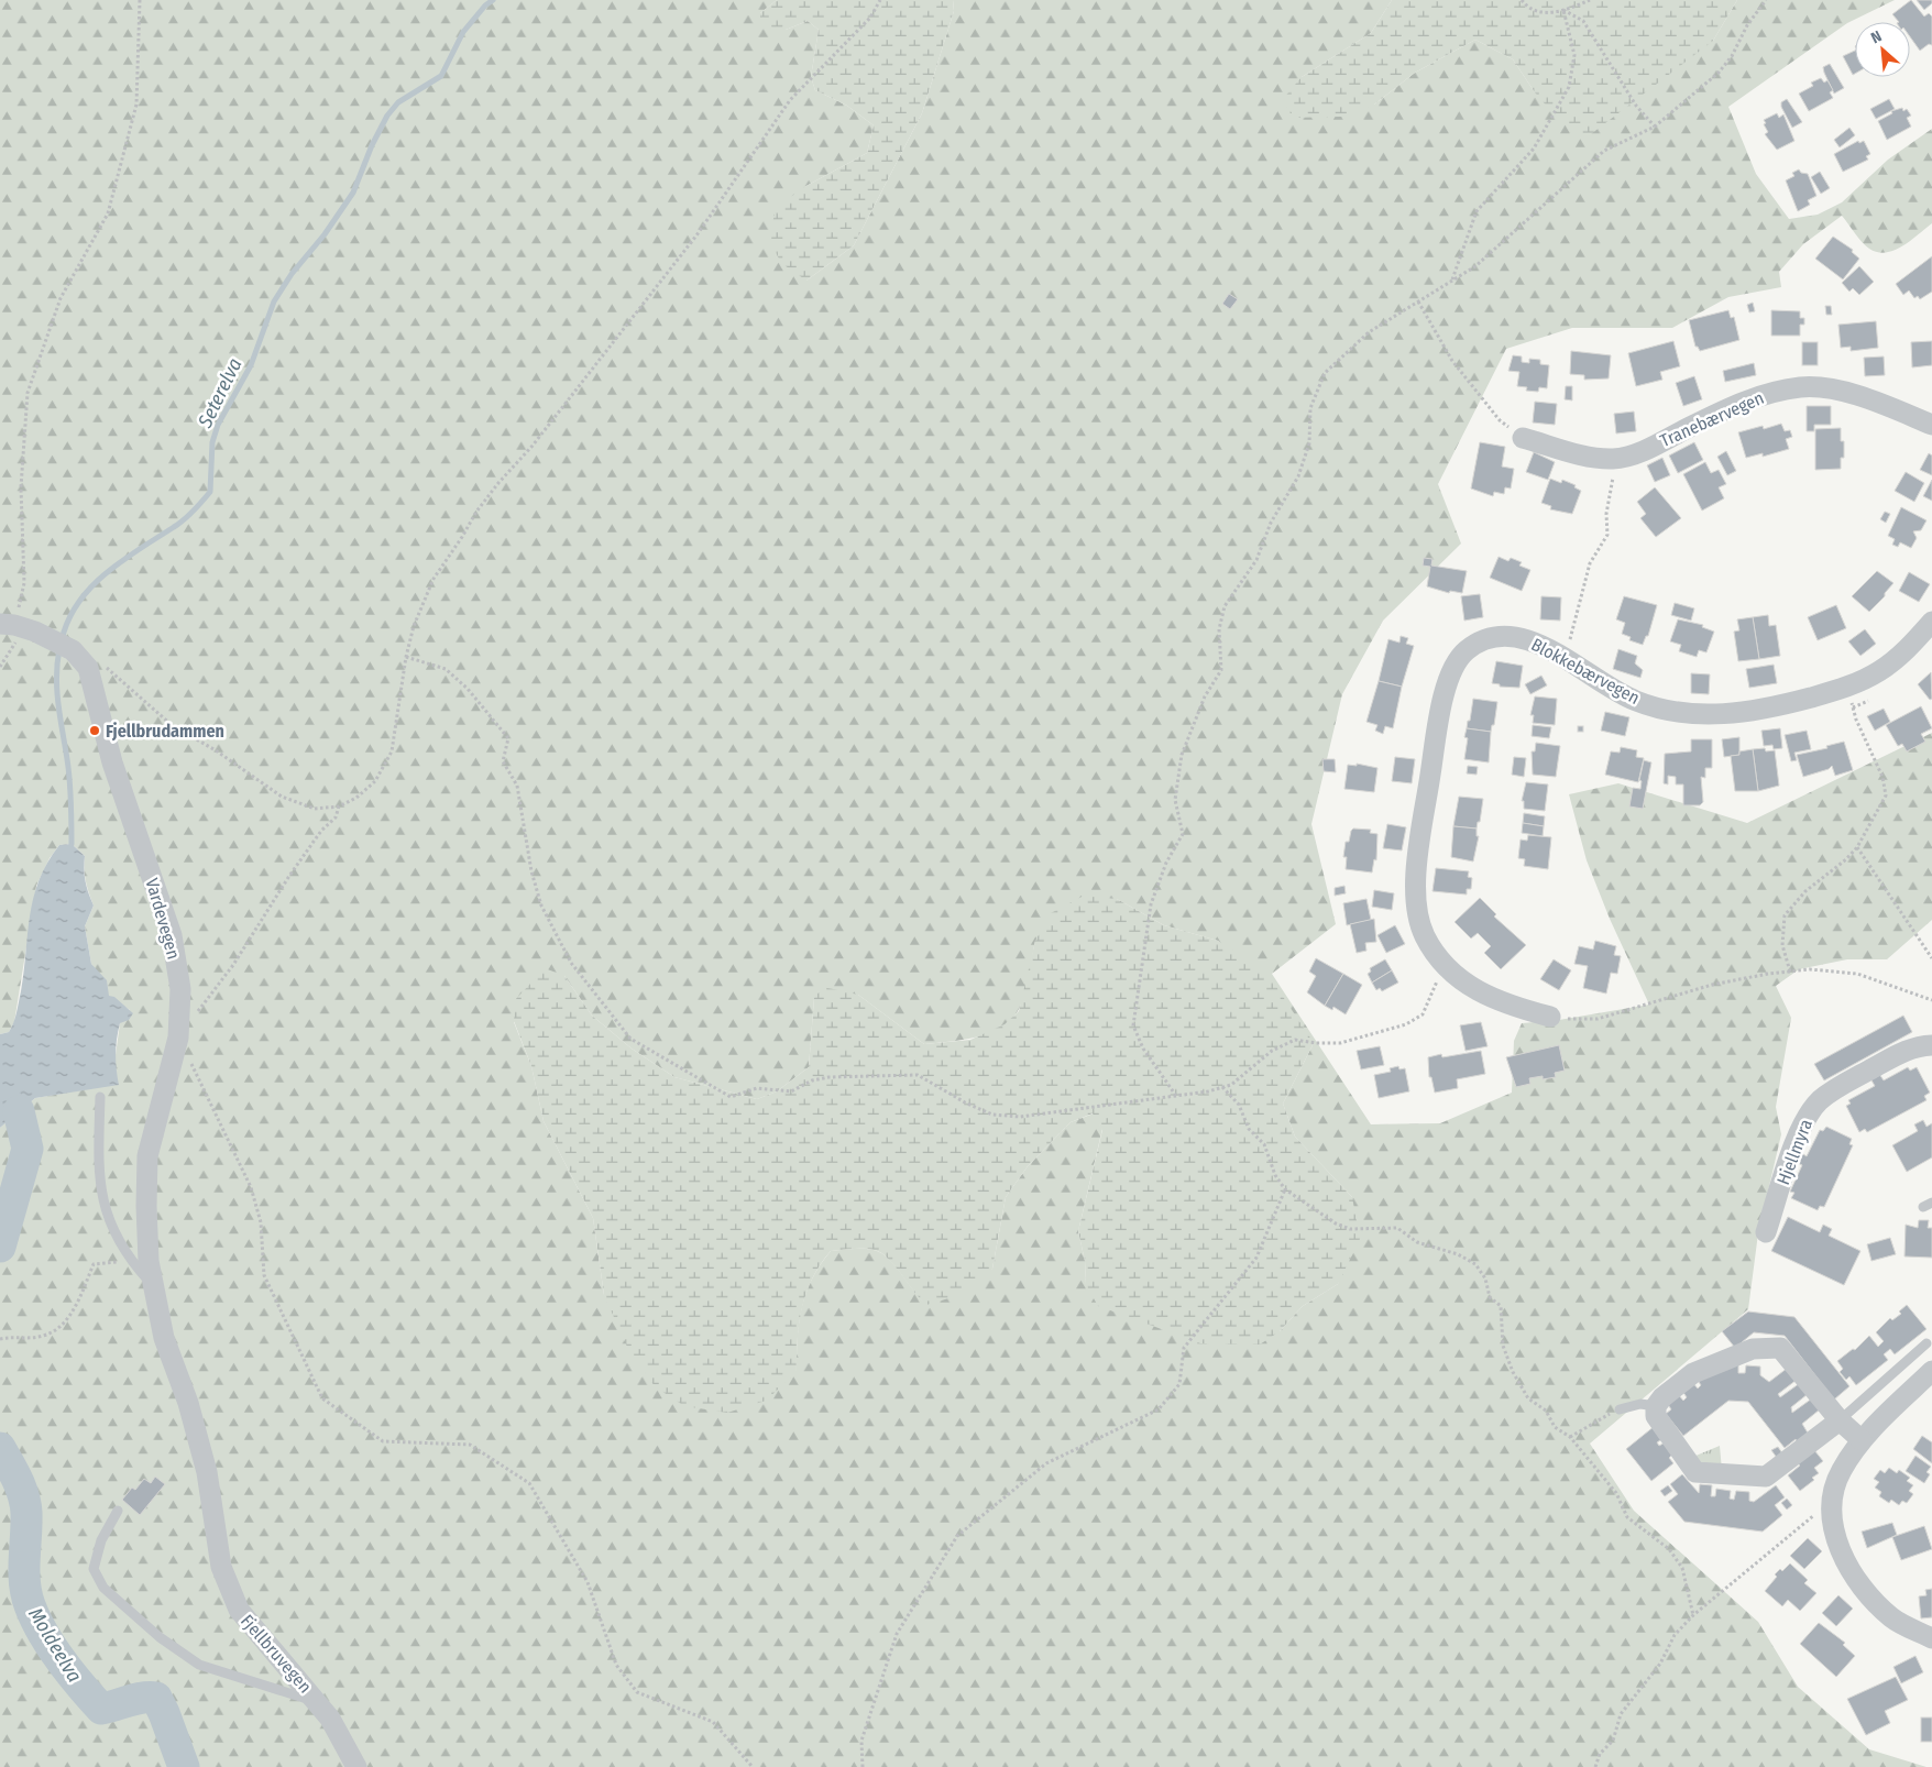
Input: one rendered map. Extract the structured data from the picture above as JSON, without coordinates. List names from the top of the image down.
{
  "streets": {
    "street": [
      "Tranebærvegen",
      "Blokkebærvegen",
      "Vardevegen",
      "Hjellmyra",
      "Fjellbruvegen"
    ]
  },
  "crossings": [
    ["Vardevegen", "Fjellbruvegen"]
  ],
  "water": ["Seterelva", "Moldeelva"],
  "places": ["Fjellbrudammen"],
  "north": "top left"
}
